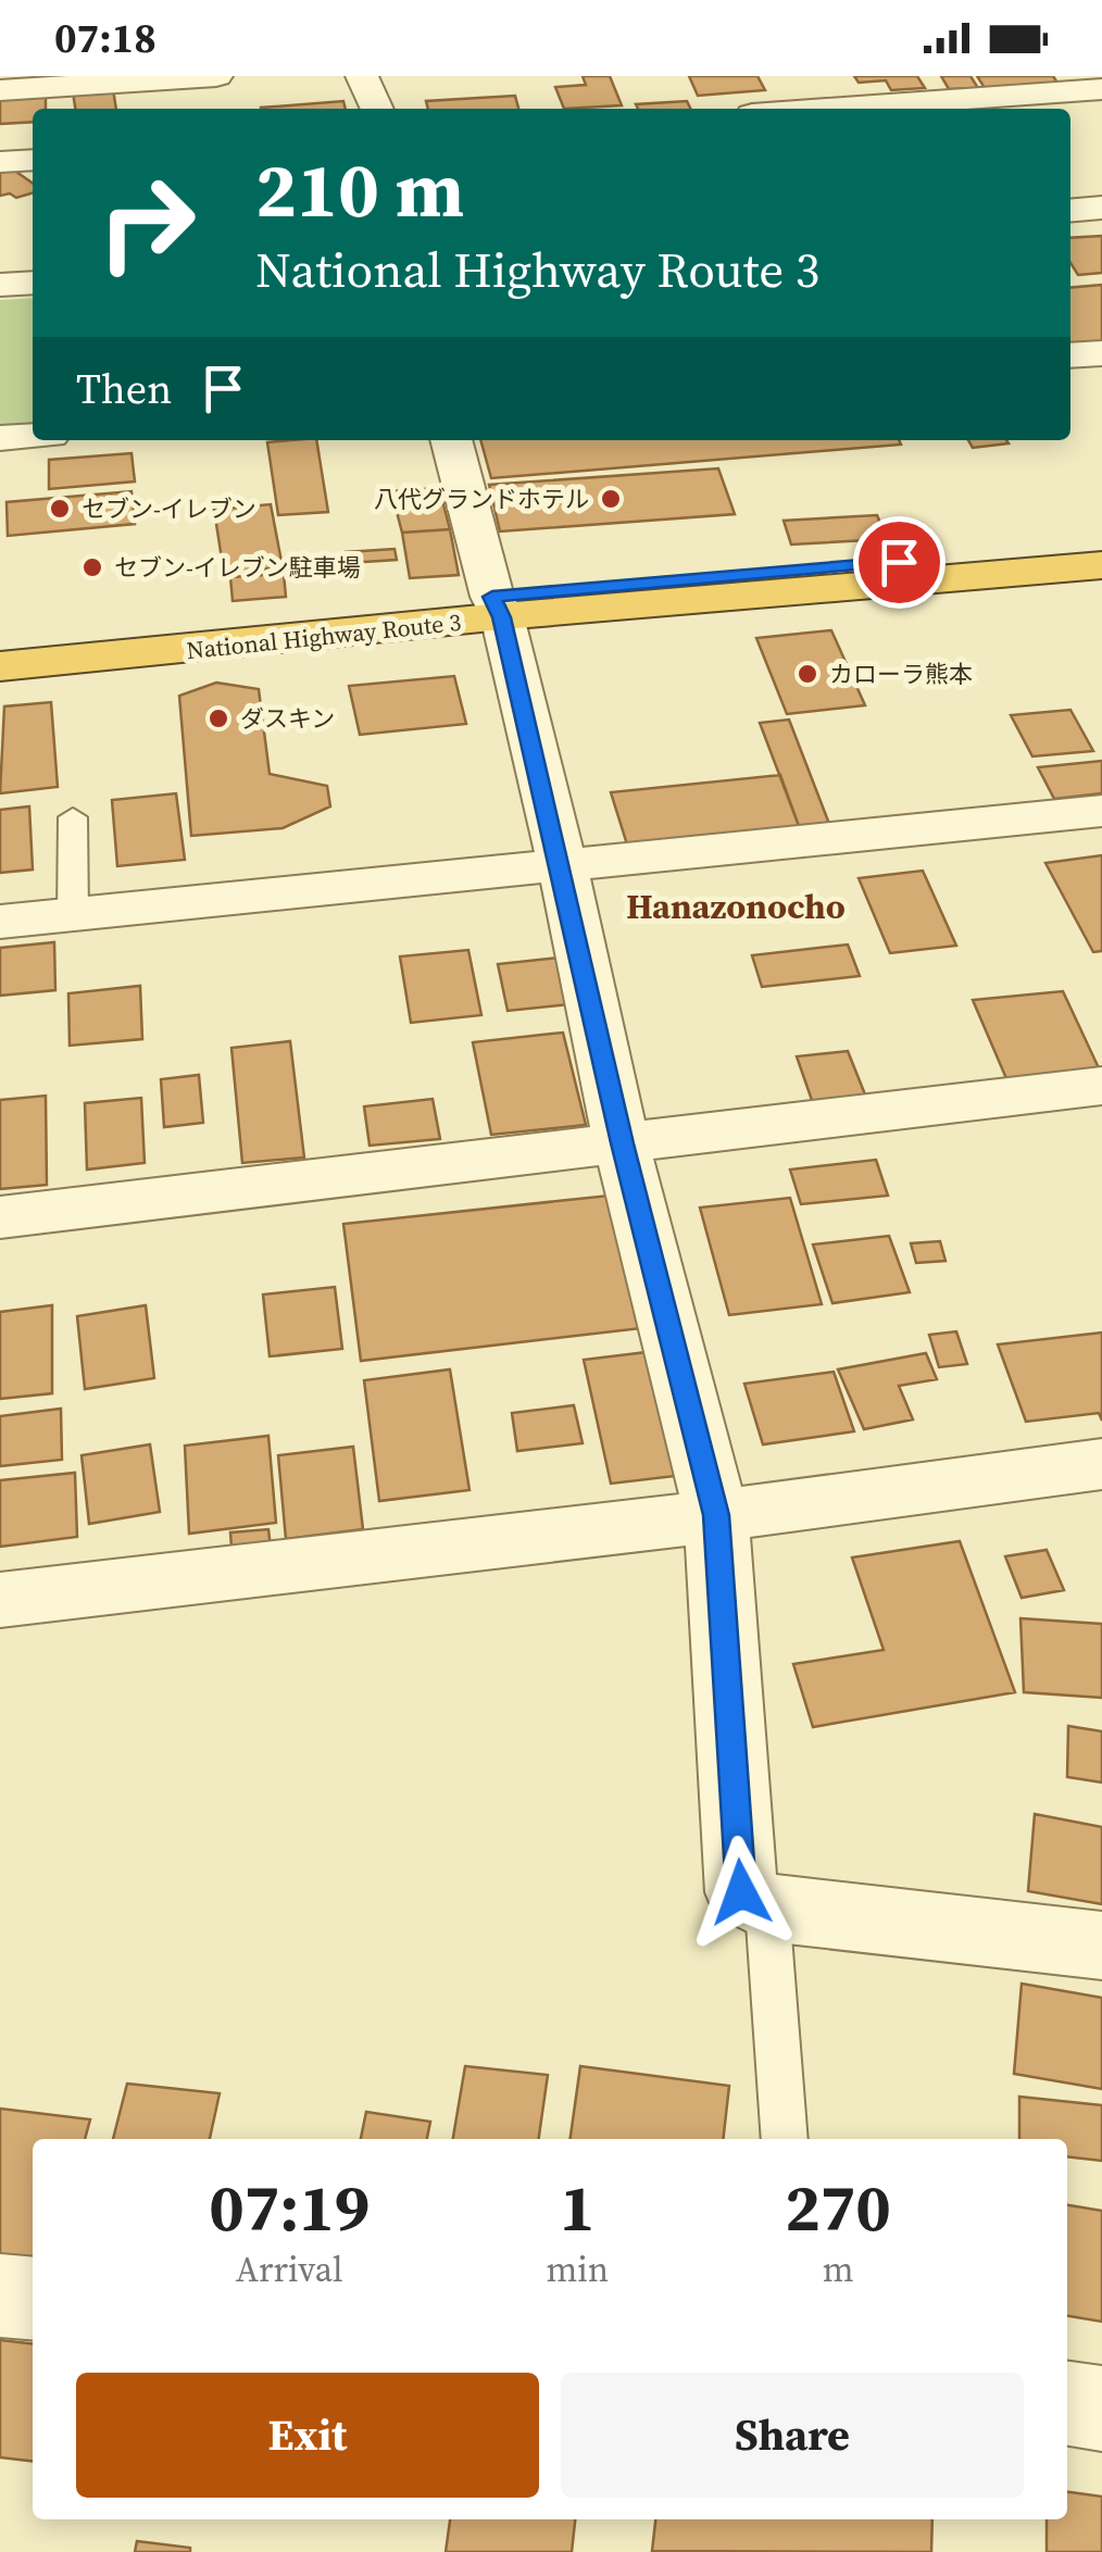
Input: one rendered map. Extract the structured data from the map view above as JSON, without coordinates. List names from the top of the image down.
{
  "streets": {
    "highway": ["National Highway Route 3"]
  },
  "districts": ["Hanazonocho"],
  "places": [
    "八代グランドホテル",
    "セブン-イレブン",
    "セブン-イレブン駐車場",
    "カローラ熊本",
    "ダスキン"
  ],
  "page": {
    "status": "07:18",
    "turn": ["210 m", "National Highway Route 3"],
    "then": "Then",
    "eta": [
      "07:19",
      "Arrival",
      "1",
      "min",
      "270",
      "m"
    ],
    "buttons": ["Exit", "Share"]
  }
}
